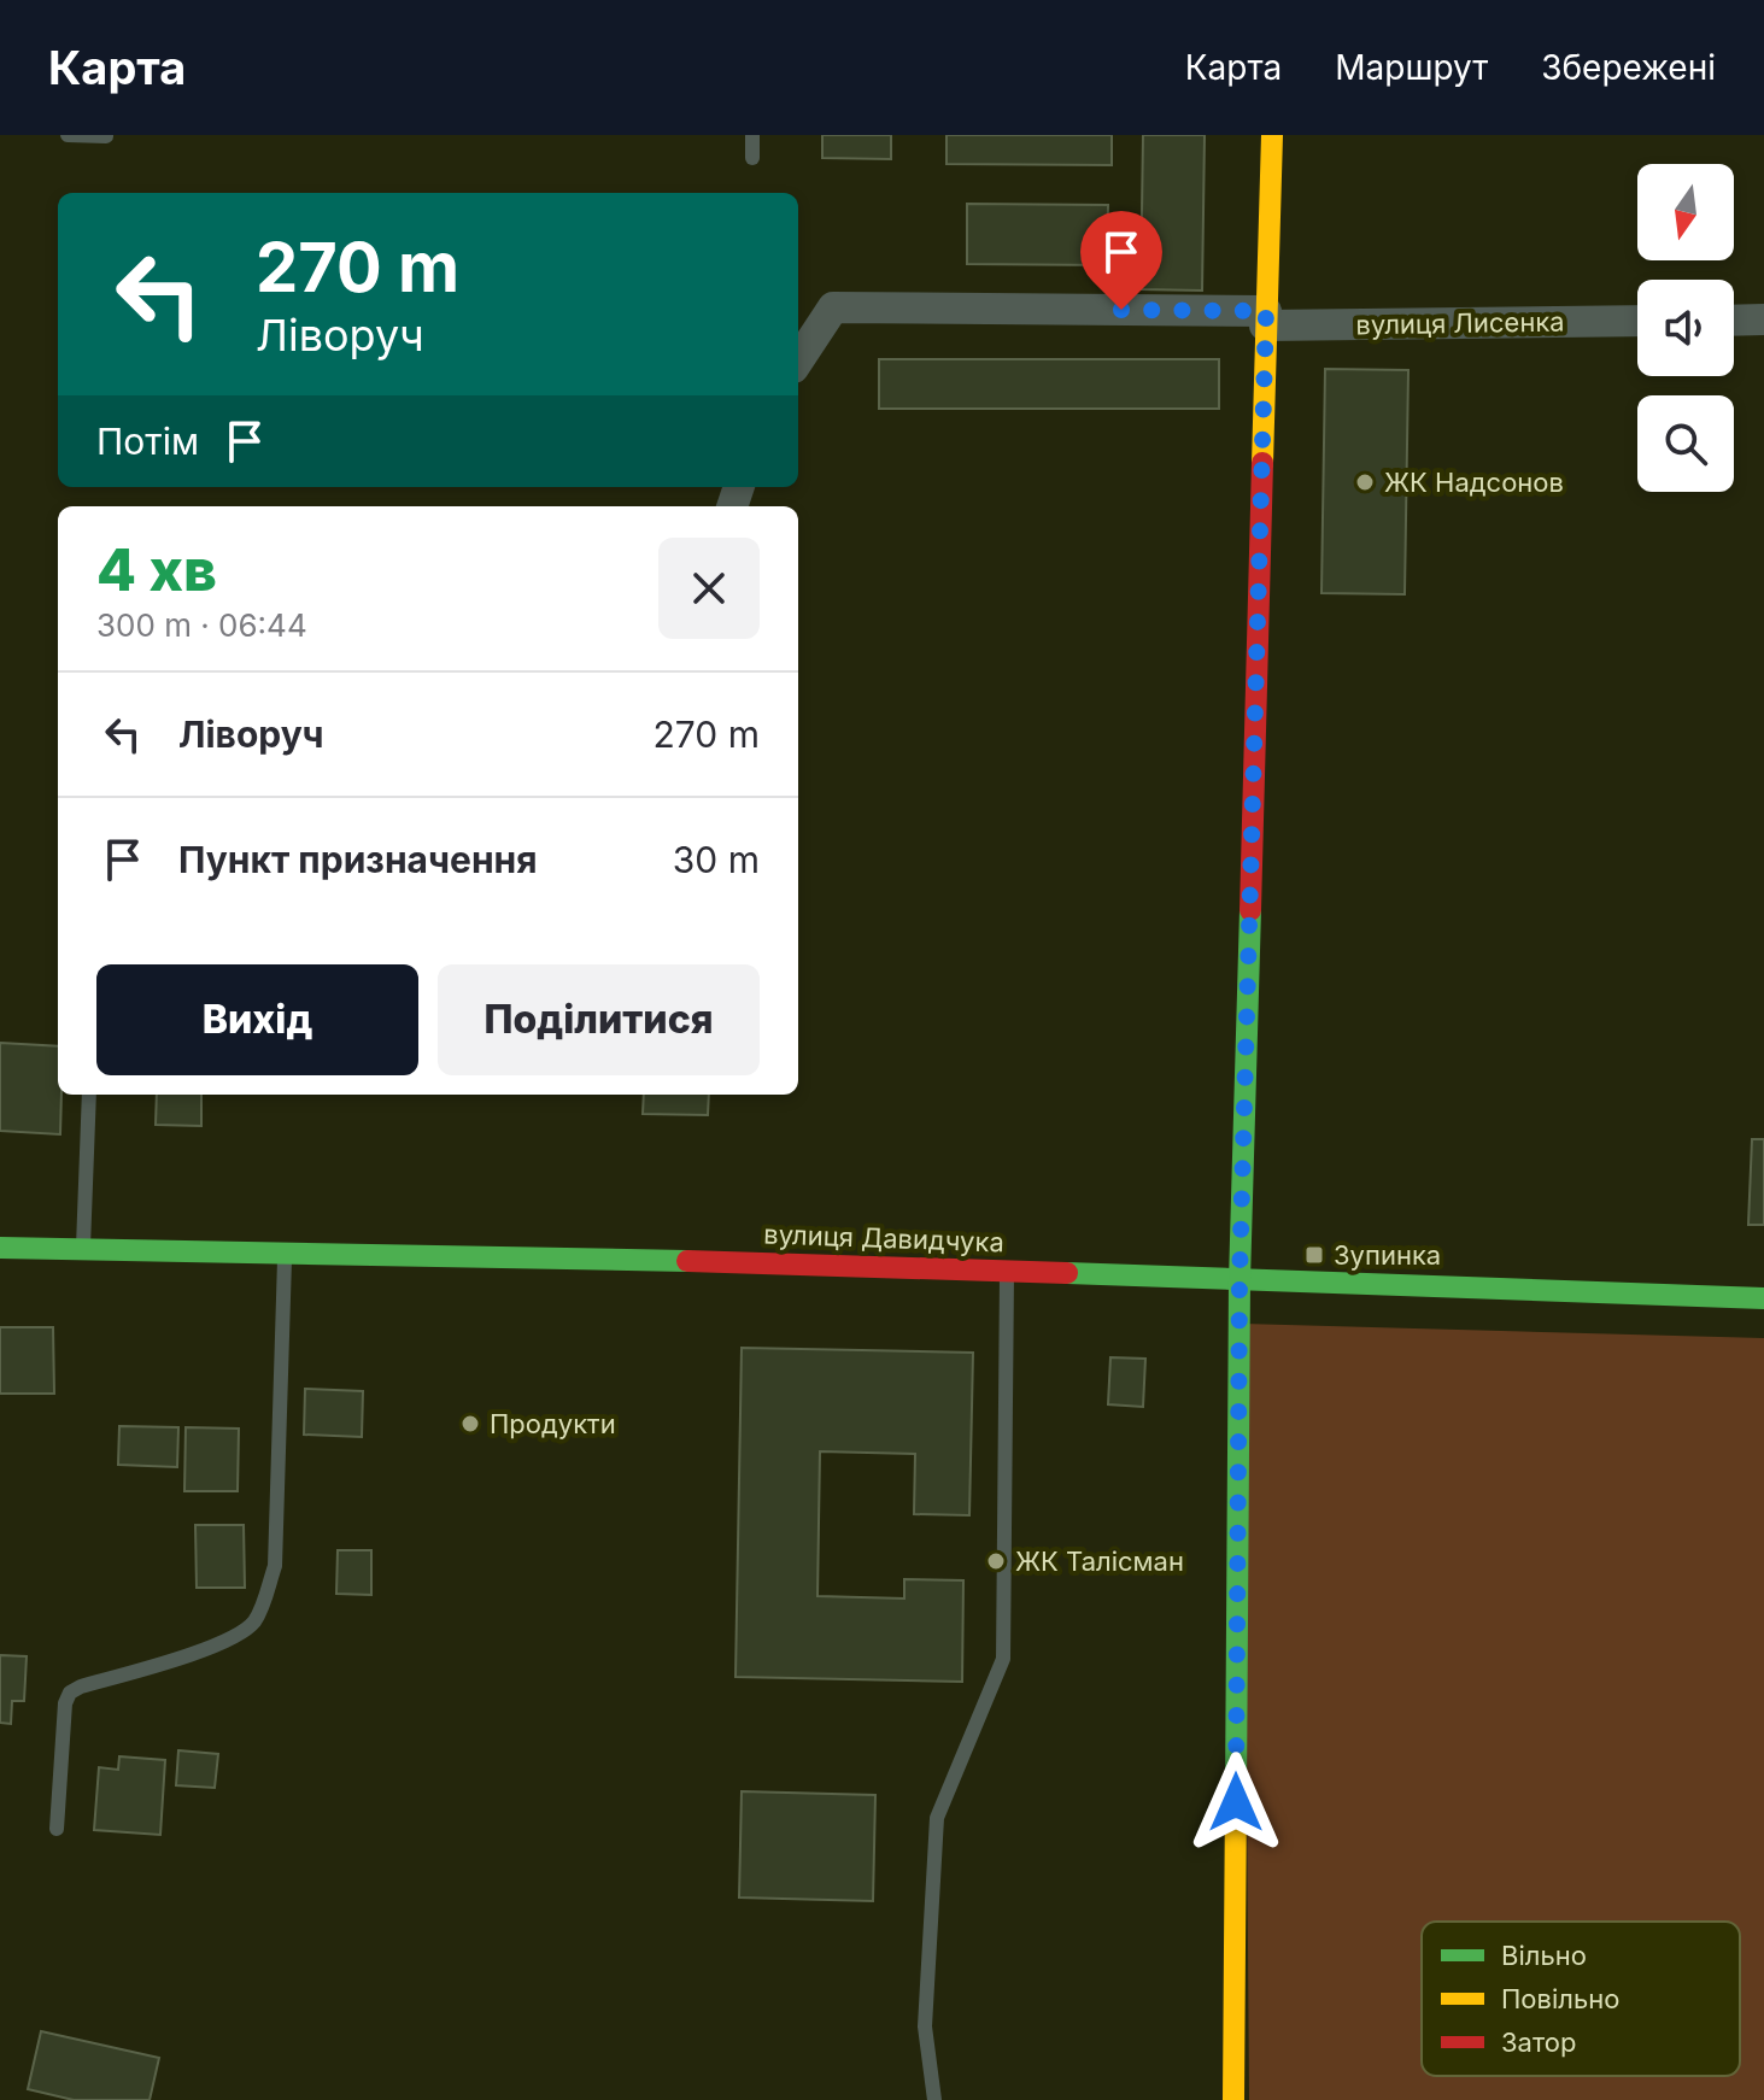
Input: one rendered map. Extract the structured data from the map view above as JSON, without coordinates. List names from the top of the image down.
{
  "streets": {
    "street": ["вулиця Лисенка", "вулиця Давидчука"]
  },
  "places": {
    "other": ["ЖК Надсонов", "Продукти", "ЖК Талiсман"],
    "transit": ["Зупинка"]
  },
  "legend": ["Вільно", "Повільно", "Затор"],
  "north": "bottom",
  "page": {
    "header": "Карта",
    "nav": ["Карта", "Маршрут", "Збережені"],
    "turn": ["270 m", "Ліворуч"],
    "then": "Потім",
    "heading": ["4 хв", "300 m · 06:44"],
    "list": [
      {
        "name": "Ліворуч",
        "value": "270 m"
      },
      {
        "name": "Пункт призначення",
        "value": "30 m"
      }
    ],
    "buttons": ["Вихід", "Поділитися"]
  }
}
